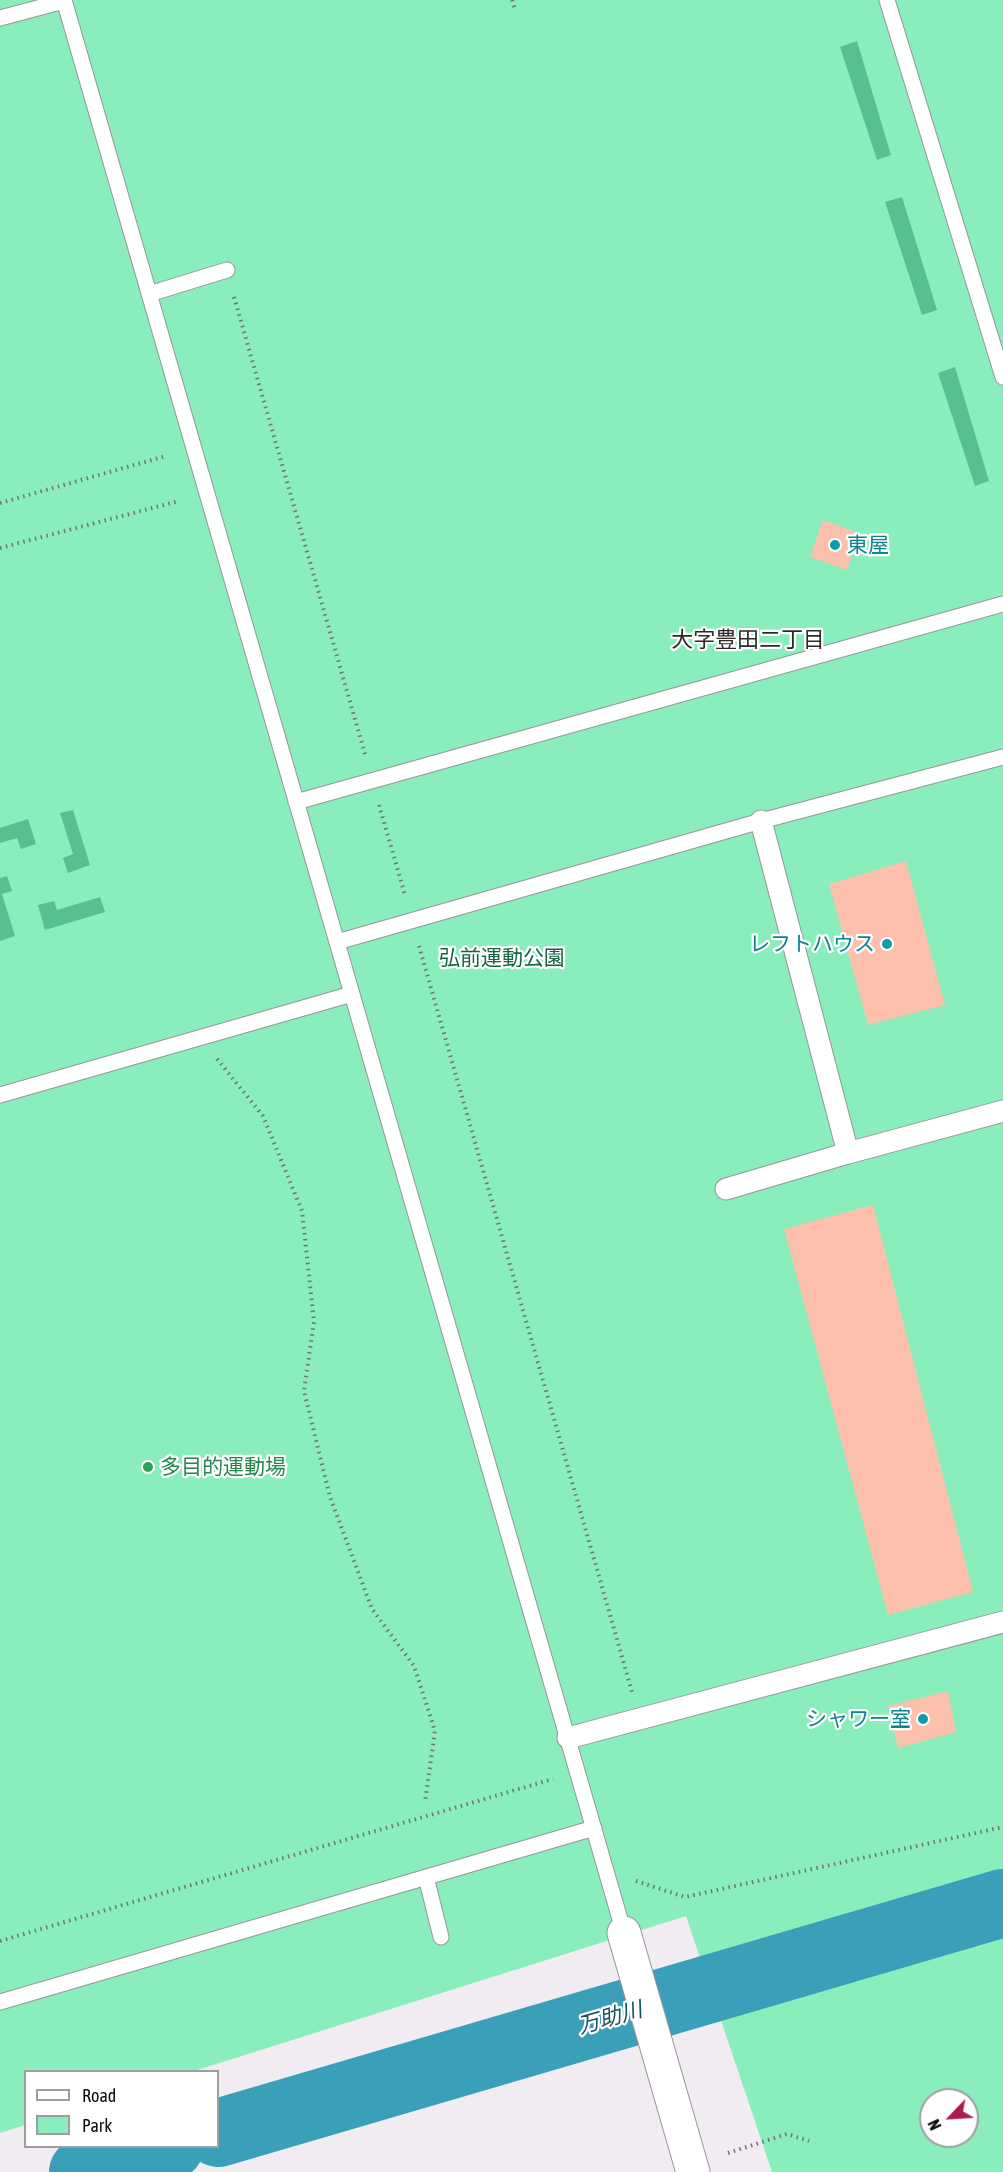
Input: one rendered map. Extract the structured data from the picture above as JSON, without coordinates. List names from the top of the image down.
{
  "districts": ["大字豊田二丁目"],
  "water": ["万助川"],
  "parks": ["弘前運動公園"],
  "places": [
    "東屋",
    "レフトハウス",
    "多目的運動場",
    "シャワー室"
  ],
  "legend": ["Road", "Park"],
  "north": "bottom left"
}
